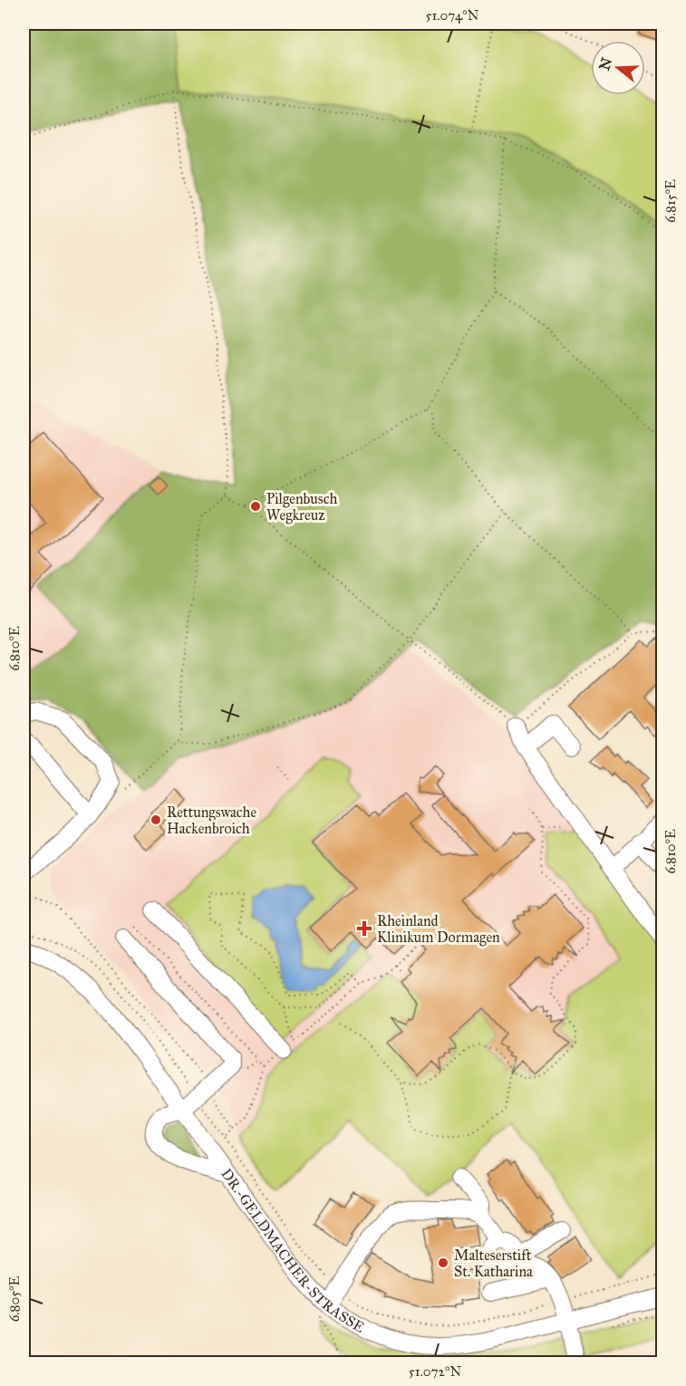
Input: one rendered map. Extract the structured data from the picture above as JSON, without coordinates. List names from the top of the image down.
{
  "streets": {
    "street": ["DR.-GELDMACHER-STRASSE"]
  },
  "places": {
    "other": ["Pilgenbusch Wegkreuz", "Rettungswache Hackenbroich", "Malteserstift St. Katharina"],
    "health": ["Rheinland Klinikum Dormagen"]
  },
  "north": "left",
  "coordinates": [
    "51.074°N",
    "6.815°E",
    "6.810°E",
    "6.805°E",
    "51.072°N"
  ]
}
